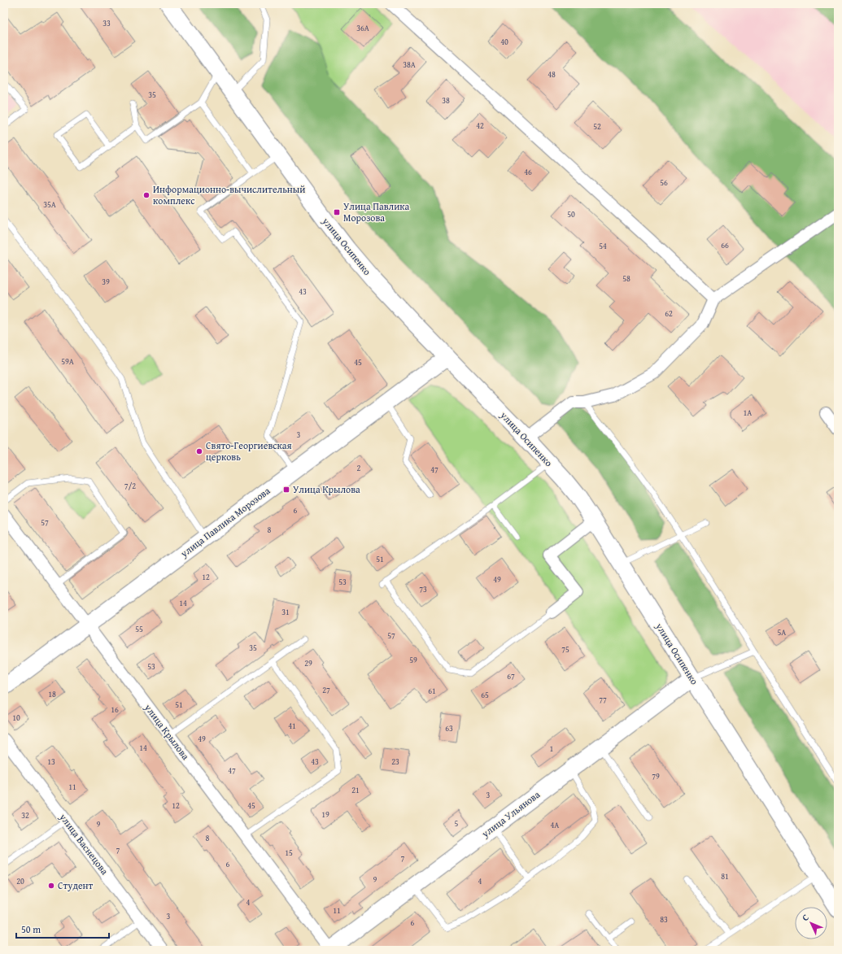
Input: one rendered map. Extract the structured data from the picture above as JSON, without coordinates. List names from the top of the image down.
{
  "streets": {
    "main road": ["улица Осипенко", "улица Павлика Морозова", "улица Ульянова"],
    "street": ["улица Крылова", "улица Васнецова"]
  },
  "crossings": [
    ["улица Осипенко", "улица Павлика Морозова"],
    ["улица Осипенко", "улица Ульянова"],
    ["улица Павлика Морозова", "улица Крылова"],
    ["улица Крылова", "улица Ульянова"]
  ],
  "places": {
    "other": ["Информационно-вычислительный комплекс", "Свято-Георгиевская церковь", "Студент"],
    "transit": ["Улица Павлика Морозова", "Улица Крылова"]
  },
  "house_numbers": [
    "33",
    "36А",
    "40",
    "38А",
    "48",
    "35",
    "38",
    "42",
    "52",
    "46",
    "56",
    "35А",
    "50",
    "66",
    "54",
    "58",
    "39",
    "43",
    "62",
    "59А",
    "45",
    "1А",
    "3",
    "2",
    "47",
    "7/2",
    "6",
    "57",
    "8",
    "51",
    "12",
    "49",
    "53",
    "73",
    "14",
    "31",
    "55",
    "5А",
    "57",
    "35",
    "75",
    "59",
    "29",
    "53",
    "67",
    "27",
    "61",
    "18",
    "65",
    "77",
    "51",
    "16",
    "10",
    "41",
    "63",
    "49",
    "14",
    "1",
    "13",
    "43",
    "23",
    "47",
    "79",
    "11",
    "21",
    "3",
    "12",
    "45",
    "19",
    "32",
    "5",
    "9",
    "4А",
    "8",
    "7",
    "15",
    "7",
    "6",
    "81",
    "9",
    "20",
    "4",
    "4",
    "11",
    "3",
    "83",
    "6"
  ],
  "scale_bar": "50 m",
  "north": "top left"
}
